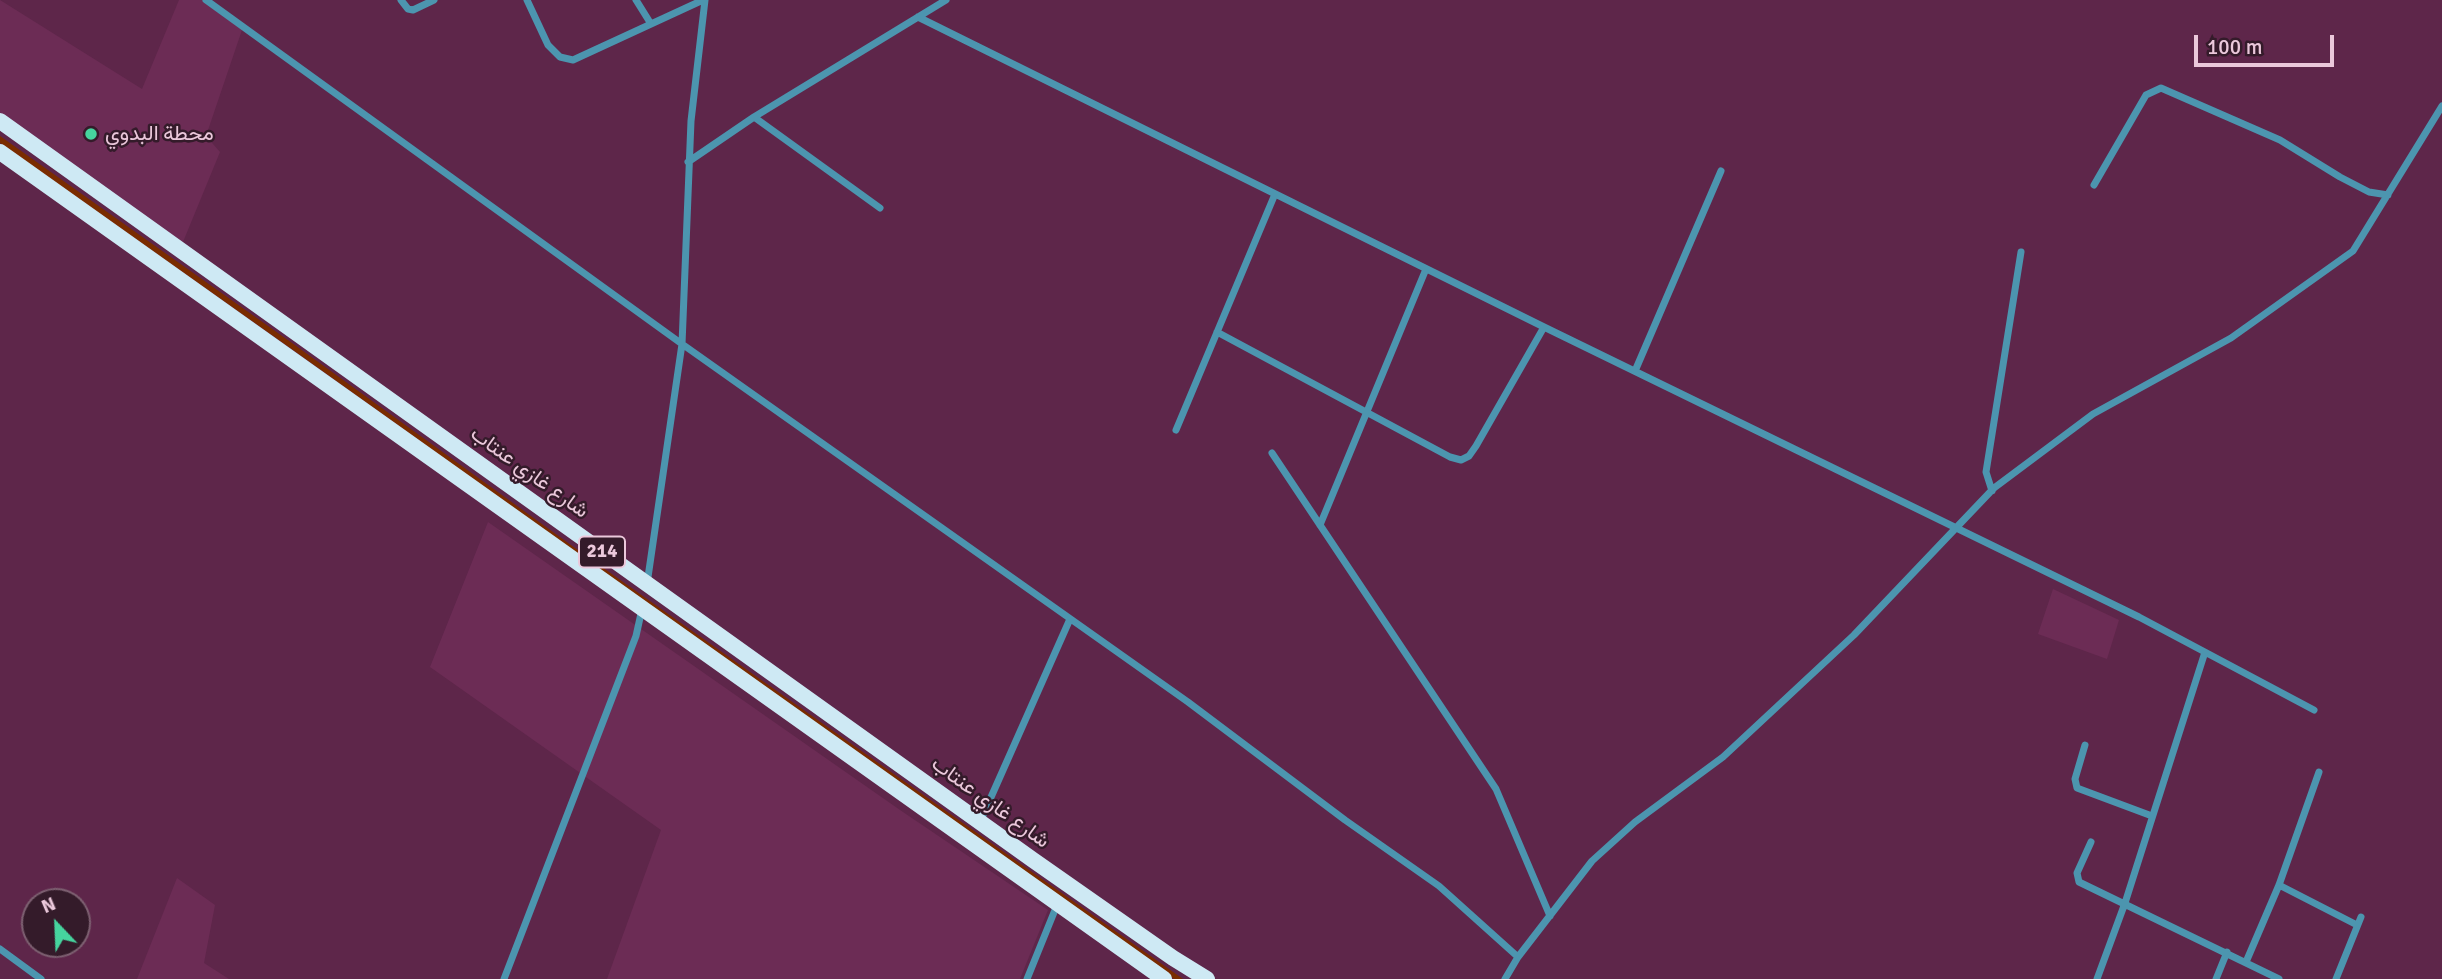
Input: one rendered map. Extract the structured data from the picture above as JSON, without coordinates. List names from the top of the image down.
{
  "streets": {
    "highway": ["شارع غازي عنتاب", "214"]
  },
  "places": ["محطة البدوي"],
  "scale_bar": "100 m",
  "north": "top left"
}
